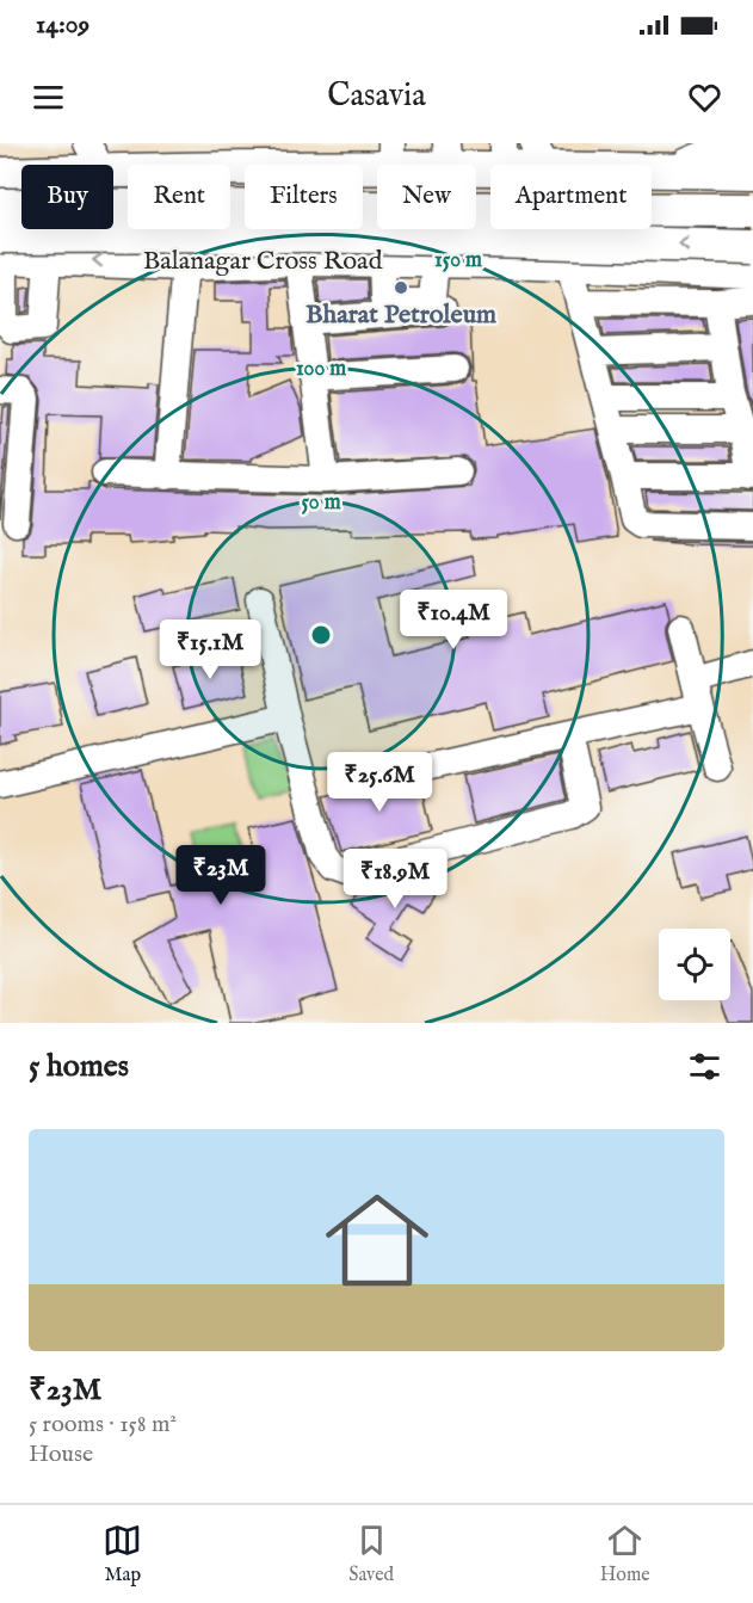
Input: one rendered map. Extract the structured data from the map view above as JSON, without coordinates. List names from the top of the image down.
{
  "streets": {
    "main road": ["Balanagar Cross Road"]
  },
  "places": ["Bharat Petroleum"],
  "page": {
    "status": "14:09",
    "header": "Casavia",
    "chip": [
      "Buy",
      "Rent",
      "Filters",
      "New",
      "Apartment"
    ],
    "price": [
      "₹10.4M",
      "₹15.1M",
      "₹25.6M",
      "₹23M",
      "₹18.9M"
    ],
    "heading": "5 homes",
    "list": [
      {
        "name": "₹23M",
        "note": "5 rooms · 158 m² · House"
      }
    ],
    "tabs": ["Map", "Saved", "Home"]
  },
  "rings": ["150 m", "100 m", "50 m"]
}
